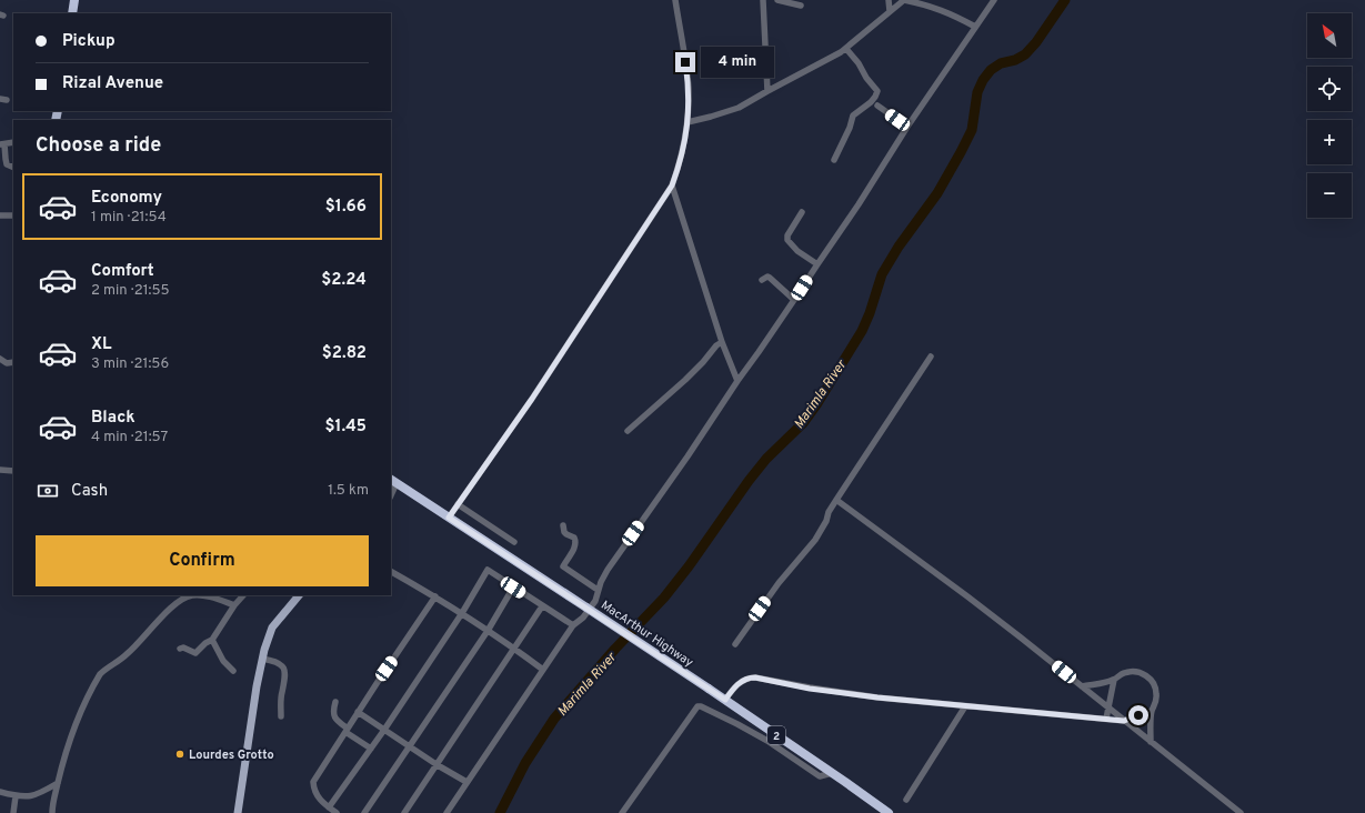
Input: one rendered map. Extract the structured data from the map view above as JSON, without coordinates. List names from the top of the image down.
{
  "streets": {
    "highway": ["MacArthur Highway", "2"]
  },
  "water": ["Marimla River"],
  "places": ["Lourdes Grotto"],
  "north": "top left",
  "page": {
    "map_buttons": ["+", "−"],
    "banner": ["Pickup", "Rizal Avenue"],
    "bubble": "4 min",
    "heading": "Choose a ride",
    "list": [
      {
        "name": "Economy",
        "note": "1 min · 21:54",
        "value": "$1.66"
      },
      {
        "name": "Comfort",
        "note": "2 min · 21:55",
        "value": "$2.24"
      },
      {
        "name": "XL",
        "note": "3 min · 21:56",
        "value": "$2.82"
      },
      {
        "name": "Black",
        "note": "4 min · 21:57",
        "value": "$1.45"
      }
    ],
    "pay": ["Cash", "1.5 km"],
    "buttons": "Confirm"
  }
}
